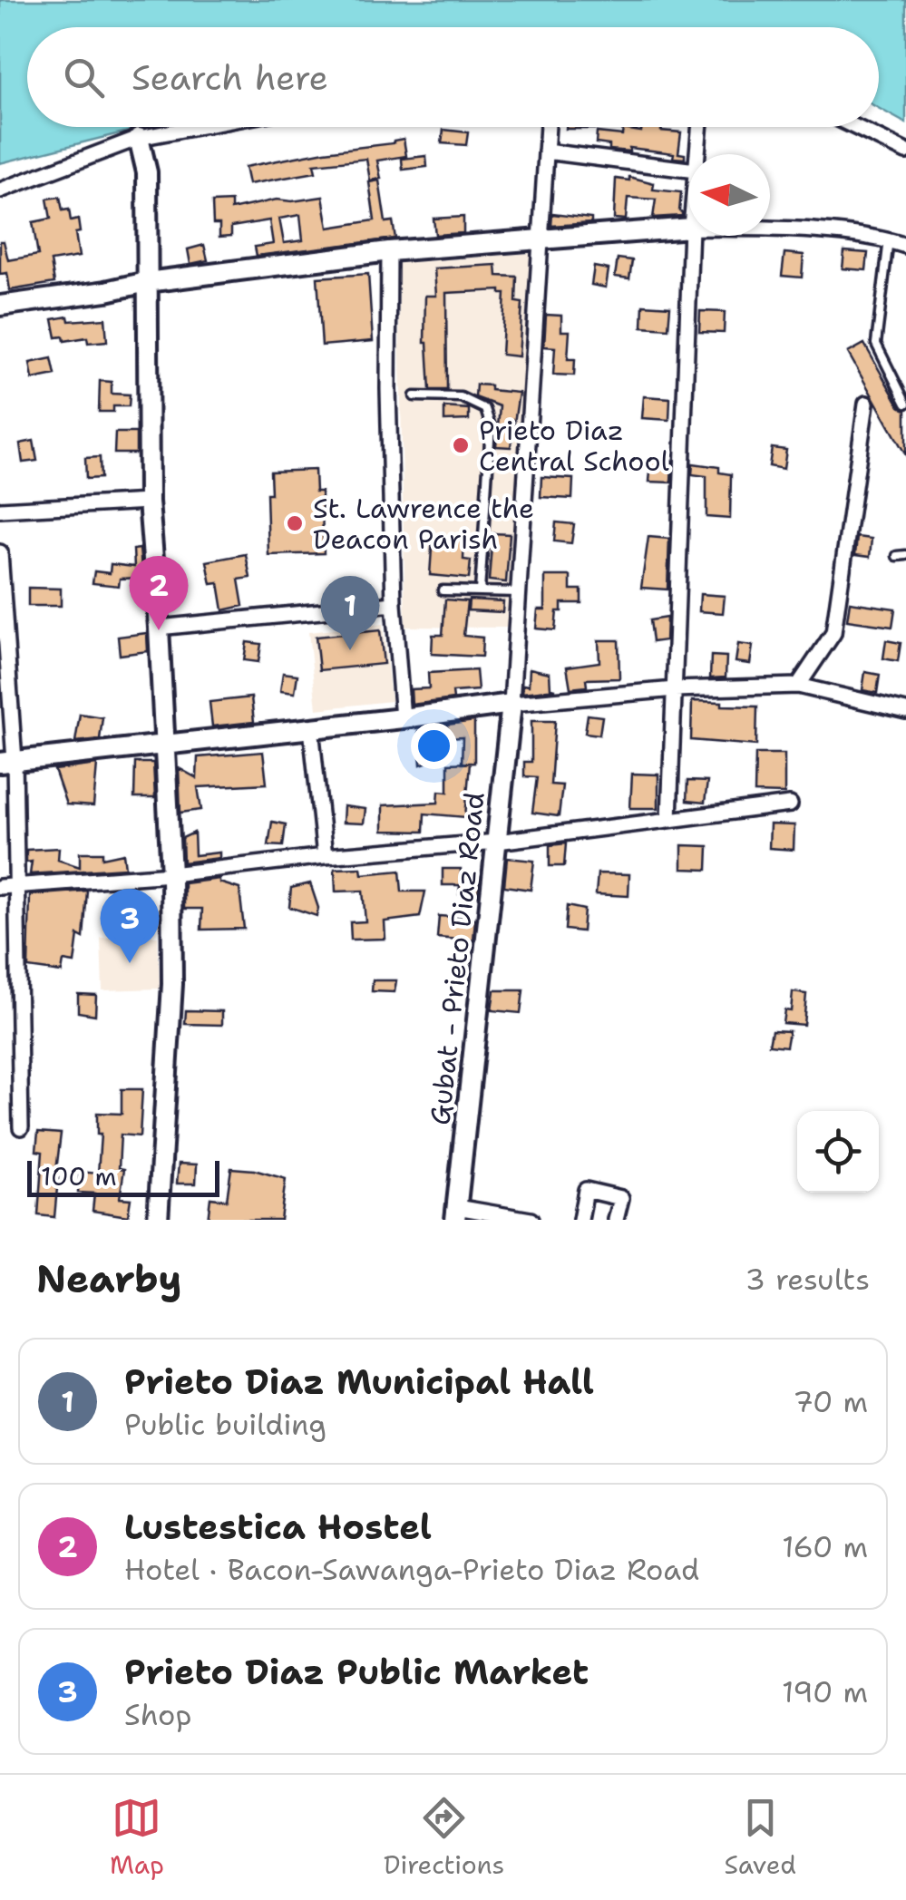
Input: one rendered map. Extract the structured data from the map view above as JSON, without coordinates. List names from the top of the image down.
{
  "streets": {
    "street": ["Gubat - Prieto Diaz Road"]
  },
  "places": ["Prieto Diaz Central School", "St. Lawrence the Deacon Parish"],
  "scale_bar": "100 m",
  "north": "left",
  "page": {
    "search": "Search here",
    "pins": ["2", "1", "3"],
    "scale": "100 m",
    "heading": ["Nearby", "3 results"],
    "list": [
      {
        "mark": "1",
        "name": "Prieto Diaz Municipal Hall",
        "note": "Public building",
        "value": "70 m"
      },
      {
        "mark": "2",
        "name": "Lustestica Hostel",
        "note": "Hotel · Bacon-Sawanga-Prieto Diaz Road",
        "value": "160 m"
      },
      {
        "mark": "3",
        "name": "Prieto Diaz Public Market",
        "note": "Shop",
        "value": "190 m"
      }
    ],
    "nav": ["Map", "Directions", "Saved"]
  }
}
